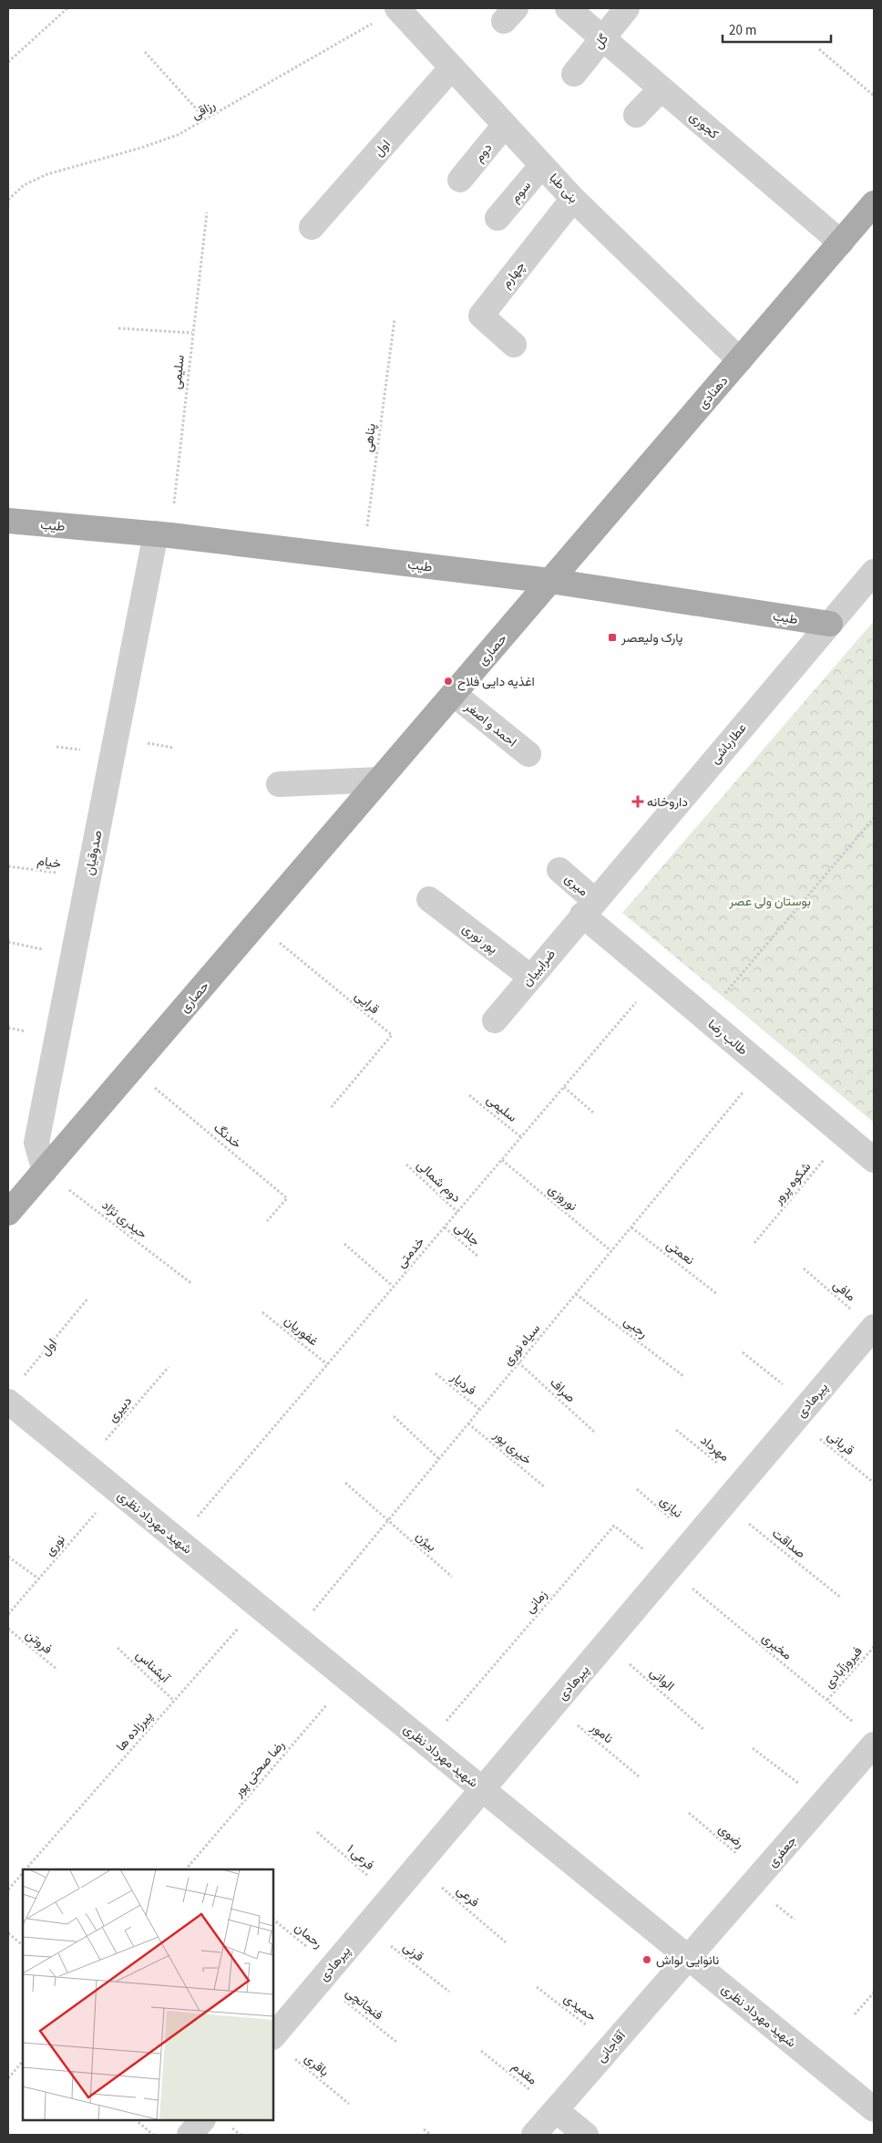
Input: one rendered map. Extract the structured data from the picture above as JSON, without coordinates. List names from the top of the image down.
{
  "streets": {
    "main road": ["دهنادی", "طیب", "حصاری"],
    "street": [
      "گل",
      "کجوری",
      "اول",
      "دوم",
      "بنی طبا",
      "سوم",
      "چهارم",
      "احمد و اصغر",
      "عطارباشی",
      "صدوقیان",
      "میری",
      "پور نوری",
      "ضرابییان",
      "طالب رضا",
      "پیرهادی",
      "شهید مهرداد نظری",
      "جعفری",
      "آقاجانی"
    ],
    "path": [
      "رزاقی",
      "سلیمی",
      "پناهی",
      "خیام",
      "قرایی",
      "خدنگ",
      "دوم شمالی",
      "شکوه پرور",
      "نوروزی",
      "حیدری نژاد",
      "جلالی",
      "خدمتی",
      "نعمتی",
      "مافی",
      "رجبی",
      "غفوریان",
      "سیاه نوری",
      "فردیار",
      "صراف",
      "دبیری",
      "قربانی",
      "خیری پور",
      "مهرداد",
      "نیازی",
      "بیژن",
      "صداقت",
      "نوری",
      "زمانی",
      "فروتن",
      "مخبری",
      "آبشناس",
      "فیروزآبادی",
      "الوانی",
      "پیرزاده ها",
      "نامور",
      "رضا صحتی پور",
      "رضوی",
      "فرعی ۱",
      "فرعی",
      "رحمان",
      "قرنی",
      "فنجانچی",
      "حمیدی",
      "باقری",
      "مقدم"
    ]
  },
  "crossings": [
    ["گل", "کجوری"],
    ["رزاقی", "بنی طبا"],
    ["کجوری", "دهنادی"],
    ["اول", "بنی طبا"],
    ["اول", "شهید مهرداد نظری"],
    ["دوم", "بنی طبا"],
    ["بنی طبا", "سوم"],
    ["بنی طبا", "چهارم"],
    ["بنی طبا", "دهنادی"],
    ["سلیمی", "طیب"],
    ["سلیمی", "صدوقیان"],
    ["سلیمی", "خدمتی"],
    ["دهنادی", "طیب"],
    ["دهنادی", "حصاری"],
    ["پناهی", "طیب"],
    ["طیب", "حصاری"],
    ["طیب", "عطارباشی"],
    ["طیب", "صدوقیان"],
    ["حصاری", "احمد و اصغر"],
    ["حصاری", "صدوقیان"],
    ["حصاری", "قرایی"],
    ["حصاری", "خدنگ"],
    ["حصاری", "حیدری نژاد"],
    ["عطارباشی", "میری"],
    ["عطارباشی", "ضرابییان"],
    ["عطارباشی", "طالب رضا"],
    ["صدوقیان", "خیام"],
    ["صدوقیان", "حیدری نژاد"],
    ["میری", "ضرابییان"],
    ["میری", "طالب رضا"],
    ["پور نوری", "ضرابییان"],
    ["ضرابییان", "طالب رضا"],
    ["طالب رضا", "شکوه پرور"],
    ["طالب رضا", "خدمتی"],
    ["طالب رضا", "سیاه نوری"],
    ["دوم شمالی", "خدمتی"],
    ["نوروزی", "خدمتی"],
    ["نوروزی", "سیاه نوری"],
    ["جلالی", "خدمتی"],
    ["خدمتی", "غفوریان"],
    ["خدمتی", "شهید مهرداد نظری"],
    ["نعمتی", "سیاه نوری"],
    ["مافی", "پیرهادی"],
    ["رجبی", "سیاه نوری"],
    ["سیاه نوری", "فردیار"],
    ["سیاه نوری", "صراف"],
    ["سیاه نوری", "خیری پور"],
    ["سیاه نوری", "شهید مهرداد نظری"],
    ["سیاه نوری", "بیژن"],
    ["پیرهادی", "قربانی"],
    ["پیرهادی", "مهرداد"],
    ["پیرهادی", "نیازی"],
    ["پیرهادی", "شهید مهرداد نظری"],
    ["پیرهادی", "صداقت"],
    ["پیرهادی", "زمانی"],
    ["پیرهادی", "مخبری"],
    ["پیرهادی", "الوانی"],
    ["پیرهادی", "نامور"],
    ["پیرهادی", "فرعی ۱"],
    ["پیرهادی", "فرعی"],
    ["پیرهادی", "رحمان"],
    ["پیرهادی", "قرنی"],
    ["پیرهادی", "فنجانچی"],
    ["دبیری", "شهید مهرداد نظری"],
    ["شهید مهرداد نظری", "نوری"],
    ["شهید مهرداد نظری", "زمانی"],
    ["شهید مهرداد نظری", "پیرزاده ها"],
    ["شهید مهرداد نظری", "رضا صحتی پور"],
    ["شهید مهرداد نظری", "جعفری"],
    ["شهید مهرداد نظری", "آقاجانی"],
    ["زمانی", "مخبری"],
    ["مخبری", "فیروزآبادی"],
    ["آبشناس", "پیرزاده ها"],
    ["رضوی", "جعفری"],
    ["جعفری", "آقاجانی"],
    ["رحمان", "فنجانچی"],
    ["حمیدی", "آقاجانی"],
    ["آقاجانی", "مقدم"]
  ],
  "parks": ["بوستان ولی عصر"],
  "places": {
    "transit": ["پارک ولیعصر"],
    "other": ["اغذیه دایی فلاح", "نانوایی لواش"],
    "health": ["داروخانه"]
  },
  "scale_bar": "20 m"
}
